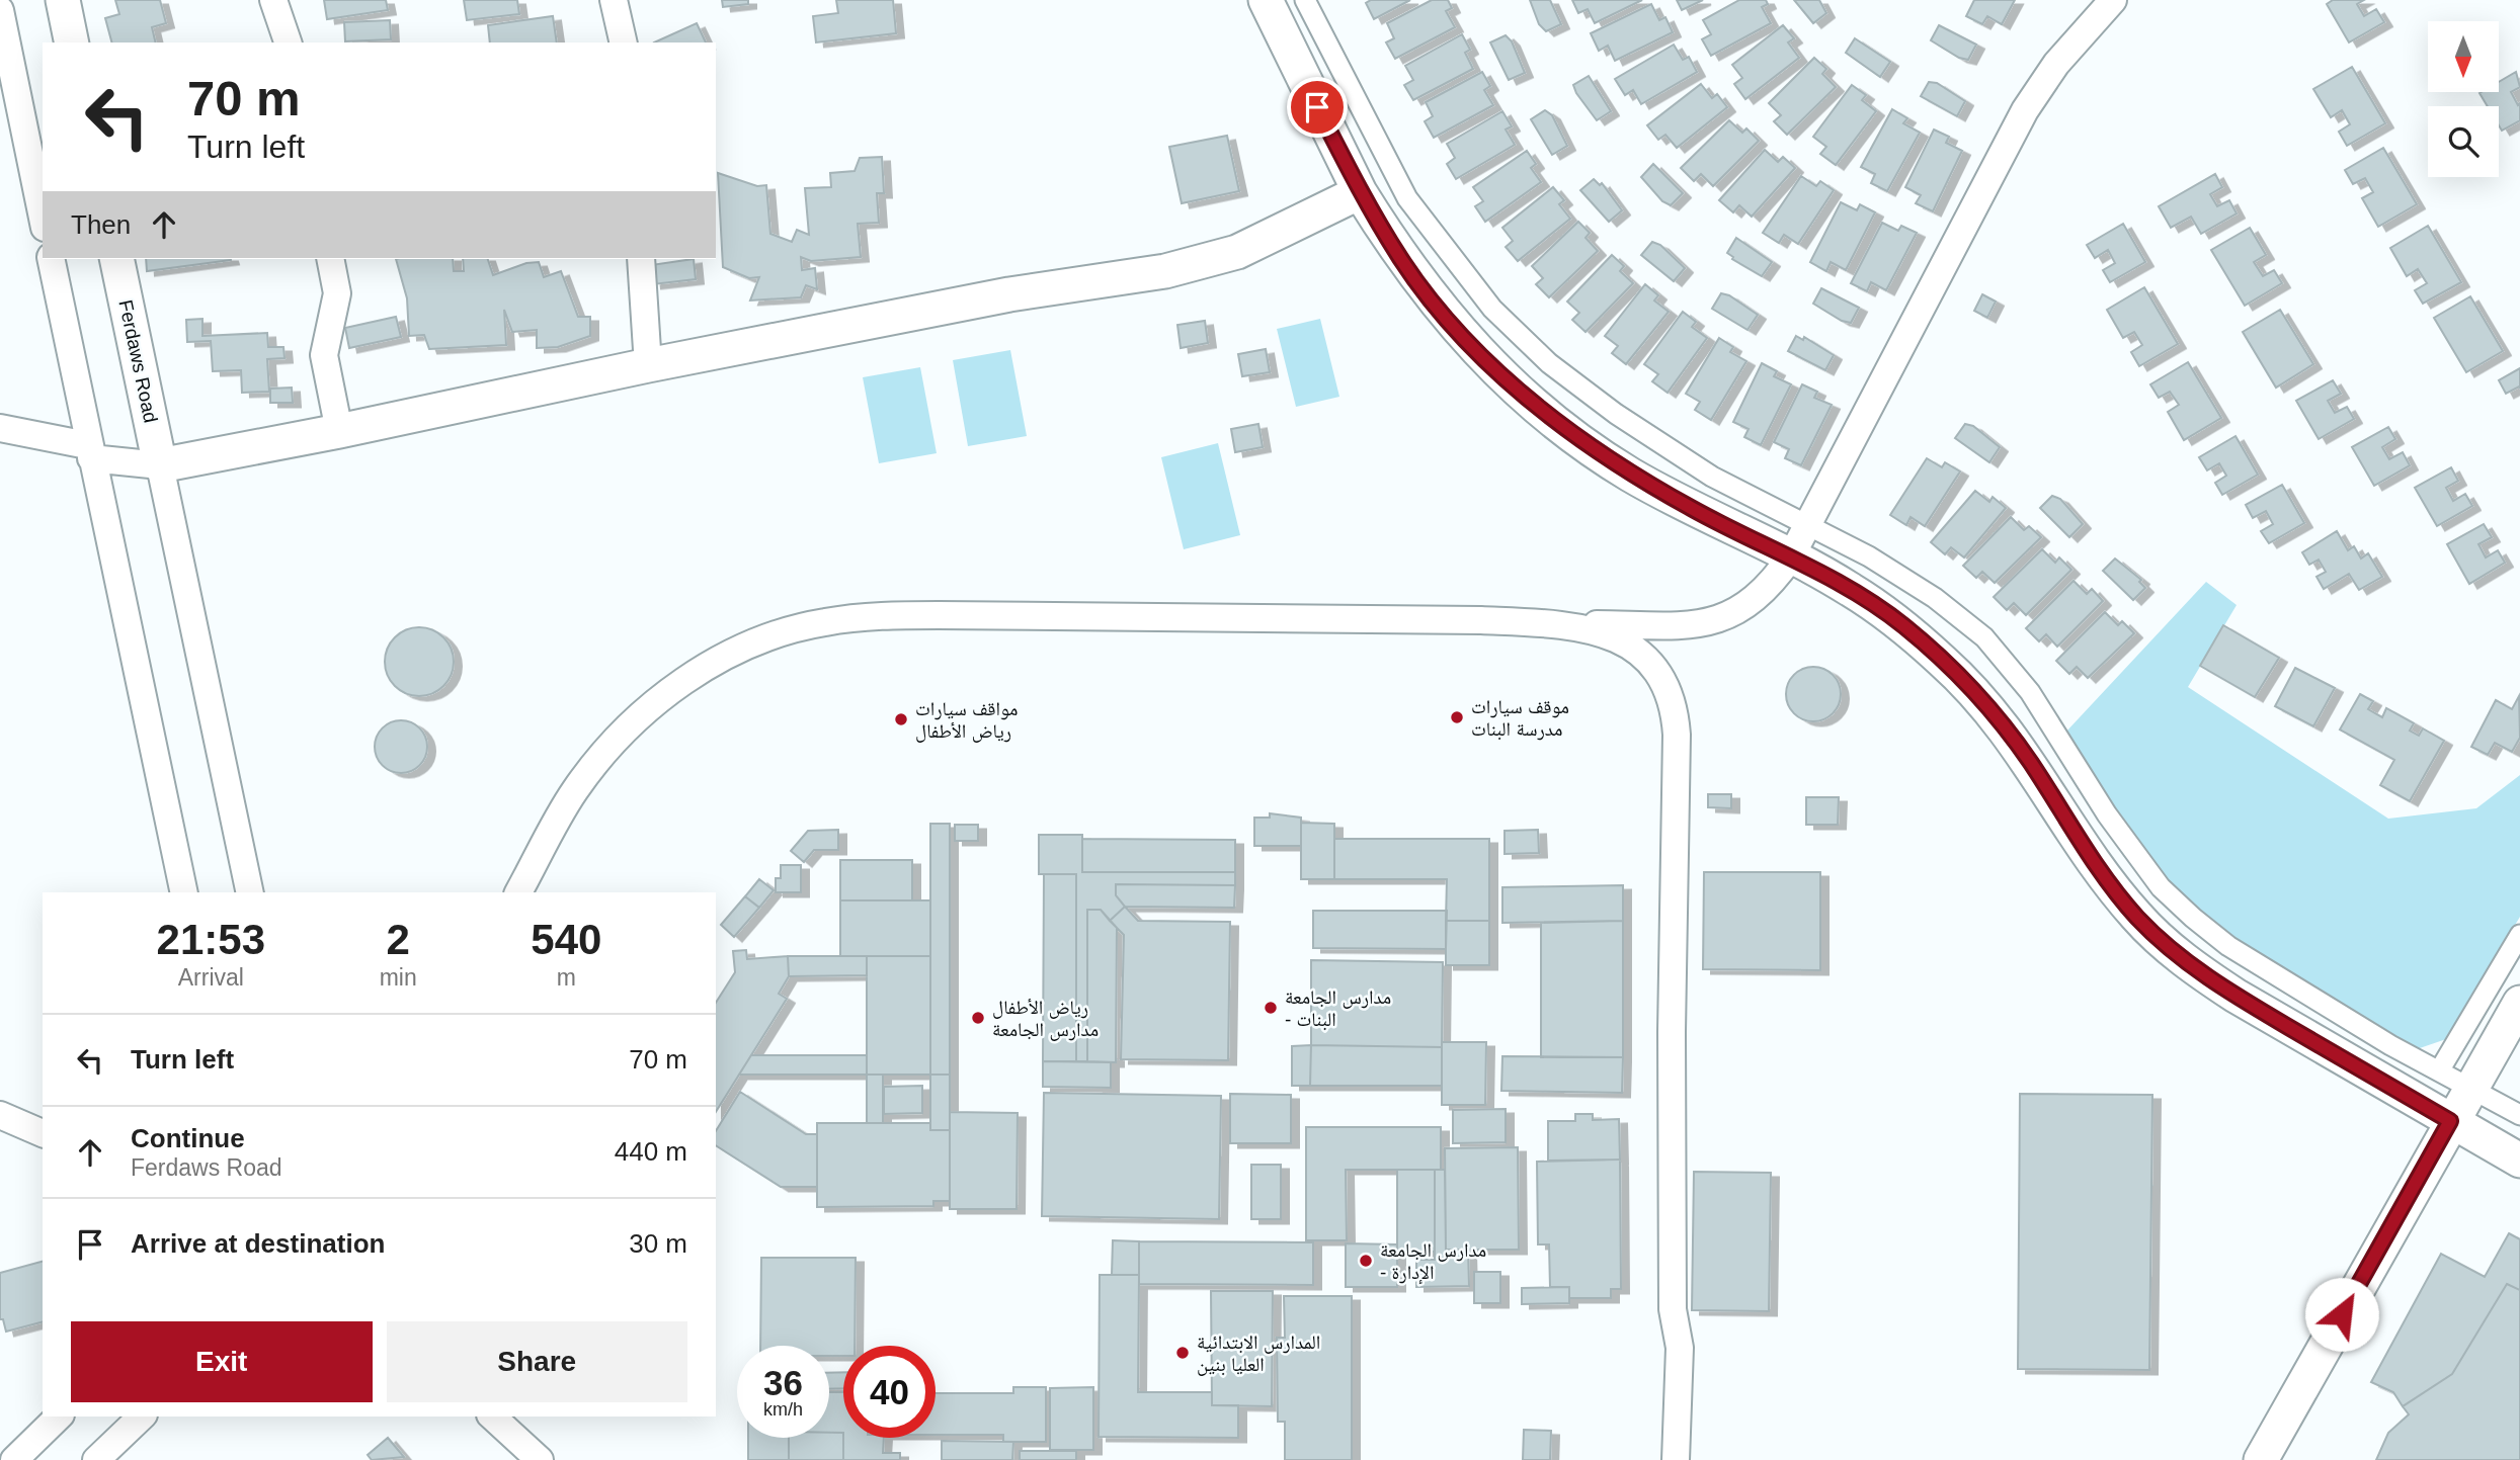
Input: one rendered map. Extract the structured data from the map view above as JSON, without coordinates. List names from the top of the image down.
{
  "streets": {
    "street": ["Ferdaws Road"]
  },
  "places": [
    "موقف سيارات مدرسة البنات",
    "مواقف سيارات رياض الأطفال",
    "مدارس الجامعة - البنات",
    "رياض الأطفال مدارس الجامعة",
    "مدارس الجامعة - الإدارة",
    "المدارس الابتدائية العليا بنين"
  ],
  "north": "bottom",
  "page": {
    "turn": ["70 m", "Turn left"],
    "then": "Then",
    "eta": [
      "21:53",
      "Arrival",
      "2",
      "min",
      "540",
      "m"
    ],
    "list": [
      {
        "name": "Turn left",
        "value": "70 m"
      },
      {
        "name": "Continue",
        "note": "Ferdaws Road",
        "value": "440 m"
      },
      {
        "name": "Arrive at destination",
        "value": "30 m"
      }
    ],
    "buttons": ["Exit", "Share"],
    "speed": "36 km/h",
    "limit": "40"
  }
}
